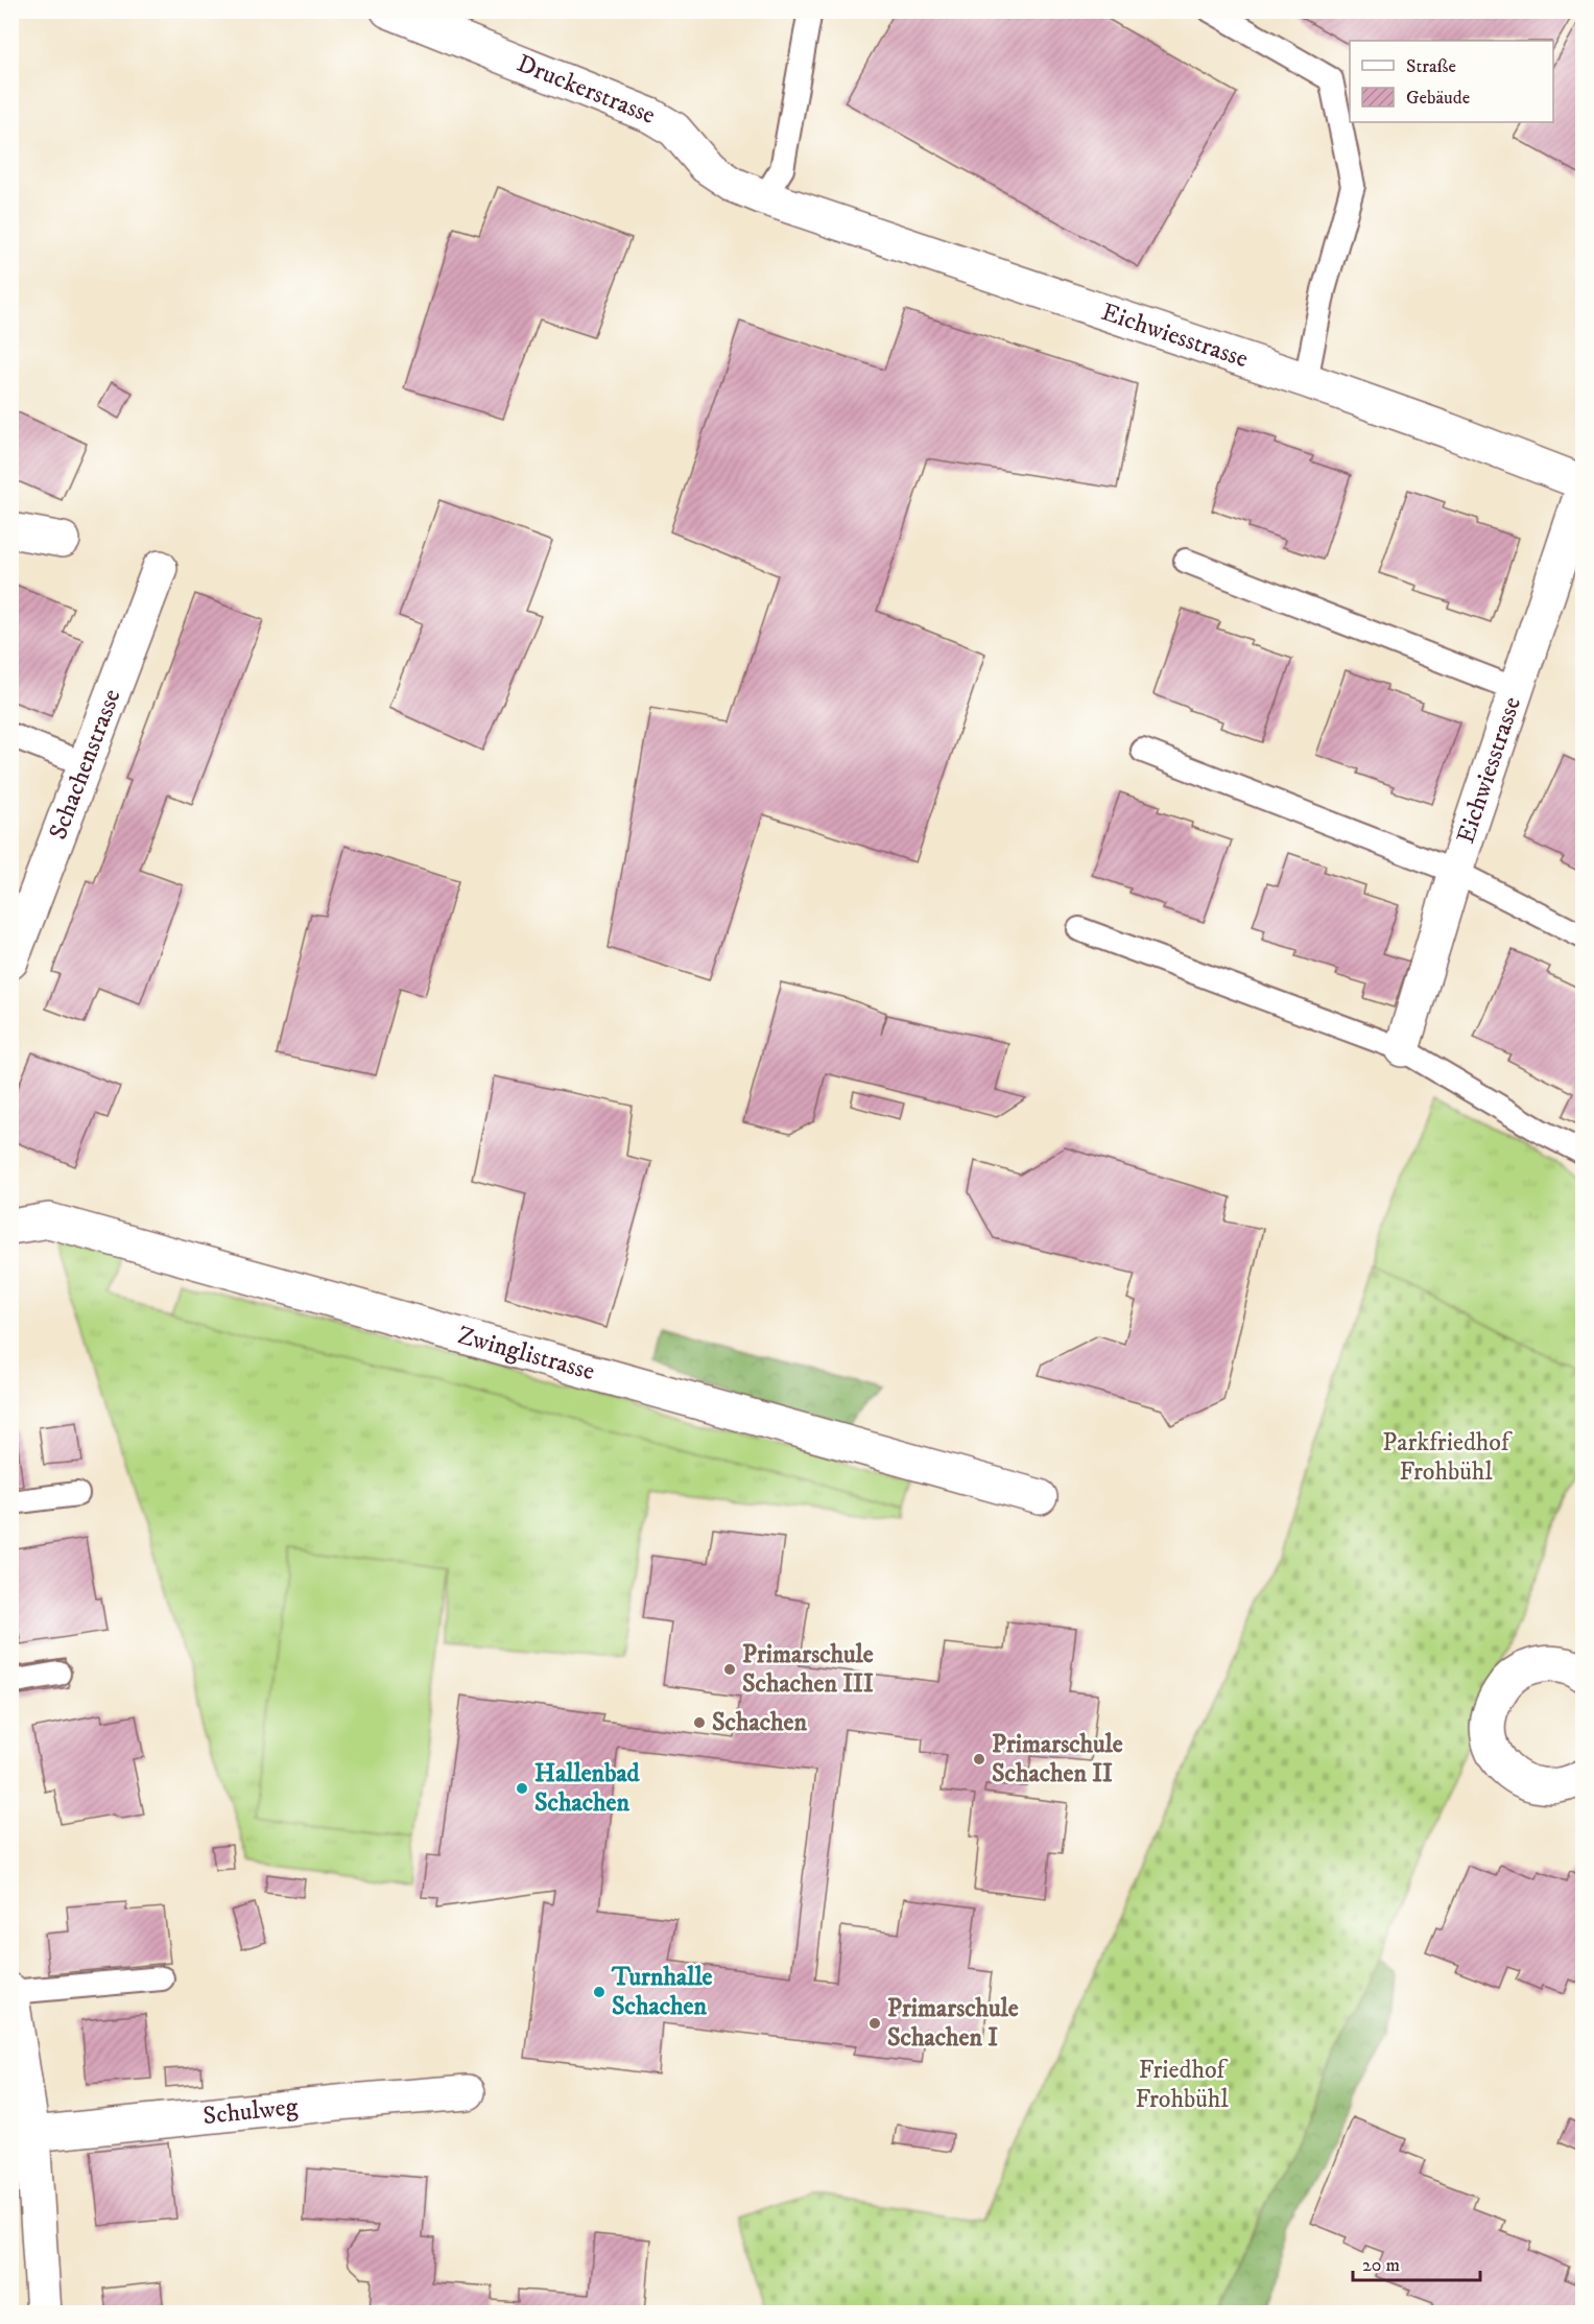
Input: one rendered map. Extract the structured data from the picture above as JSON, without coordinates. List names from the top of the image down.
{
  "streets": {
    "street": [
      "Druckerstrasse",
      "Eichwiesstrasse",
      "Schachenstrasse",
      "Zwinglistrasse",
      "Schulweg"
    ]
  },
  "crossings": [
    ["Druckerstrasse", "Eichwiesstrasse"]
  ],
  "parks": ["Parkfriedhof Frohbühl", "Friedhof Frohbühl"],
  "places": [
    "Primarschule Schachen III",
    "Schachen",
    "Primarschule Schachen II",
    "Hallenbad Schachen",
    "Turnhalle Schachen",
    "Primarschule Schachen I"
  ],
  "legend": ["Straße", "Gebäude"],
  "scale_bar": "20 m"
}
